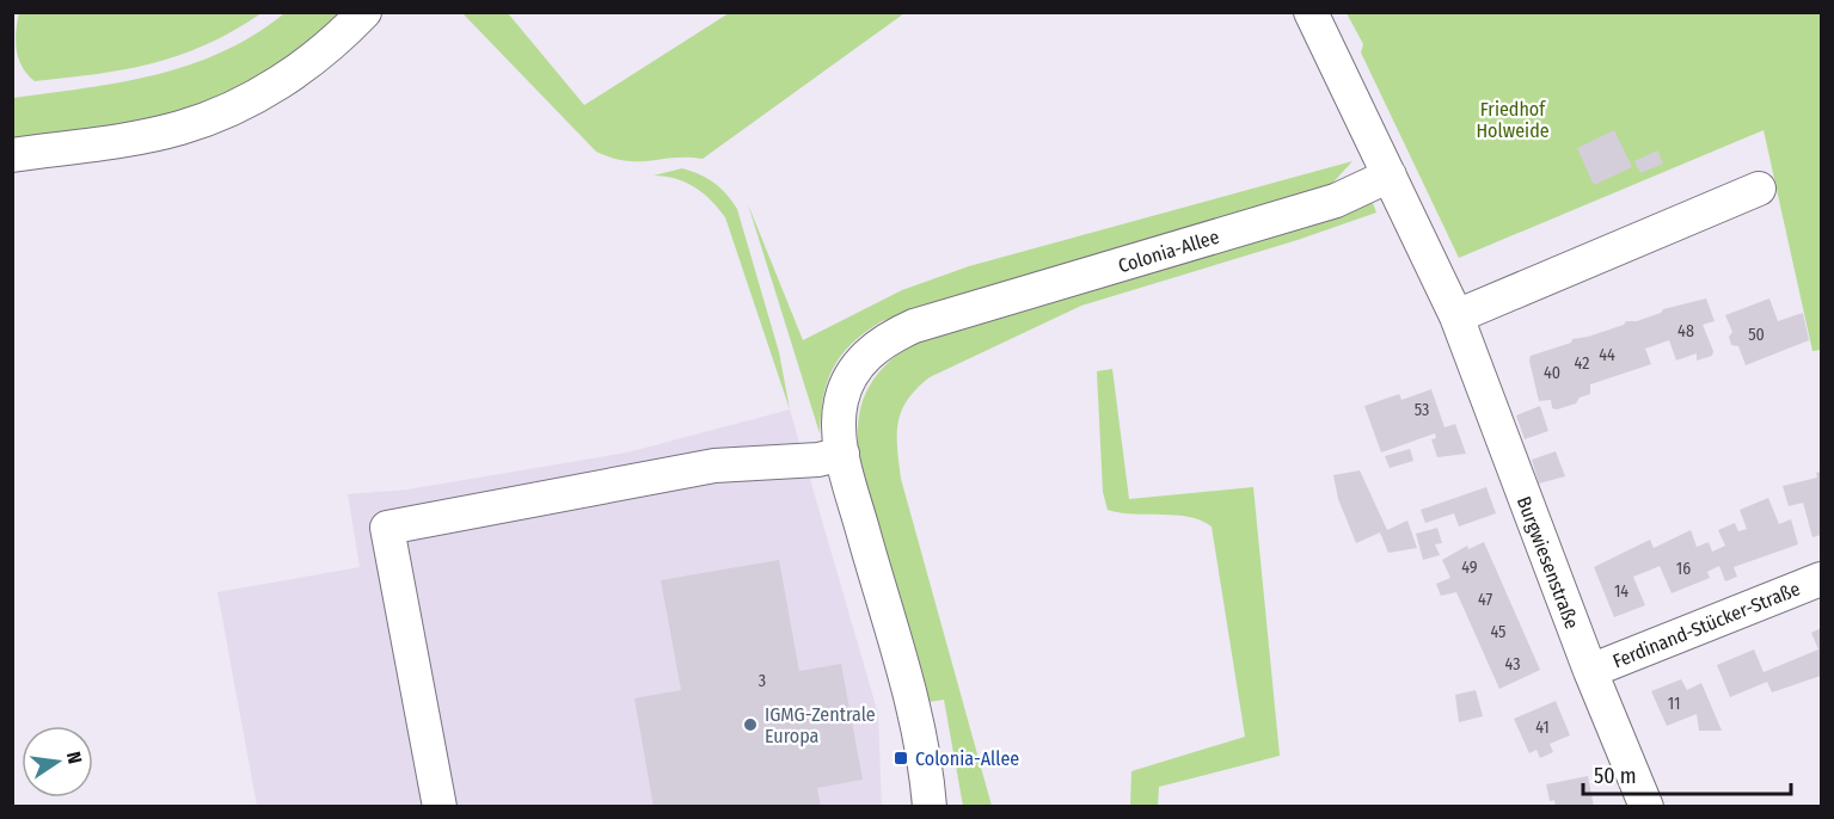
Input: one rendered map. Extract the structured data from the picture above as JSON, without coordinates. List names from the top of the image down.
{
  "streets": {
    "street": ["Colonia-Allee", "Burgwiesenstraße", "Ferdinand-Stücker-Straße"]
  },
  "crossings": [
    ["Colonia-Allee", "Burgwiesenstraße"],
    ["Burgwiesenstraße", "Ferdinand-Stücker-Straße"]
  ],
  "parks": ["Friedhof Holweide"],
  "places": {
    "other": ["IGMG-Zentrale Europa"],
    "transit": ["Colonia-Allee"]
  },
  "house_numbers": [
    "48",
    "50",
    "44",
    "42",
    "40",
    "53",
    "49",
    "16",
    "14",
    "47",
    "45",
    "43",
    "3",
    "11",
    "41"
  ],
  "scale_bar": "50 m",
  "north": "right"
}
